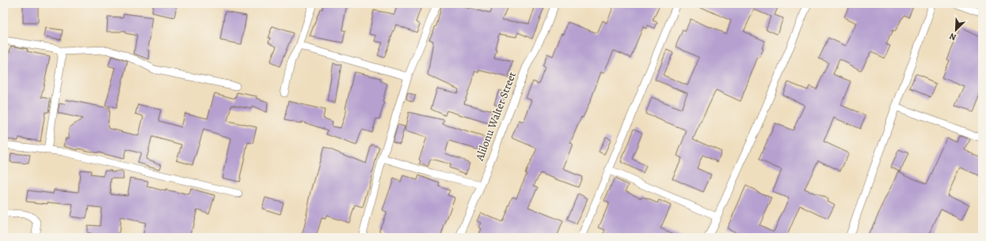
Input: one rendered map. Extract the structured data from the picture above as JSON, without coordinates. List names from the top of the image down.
{
  "streets": {
    "street": ["Alilonu Walter Street"]
  },
  "north": "bottom left"
}
